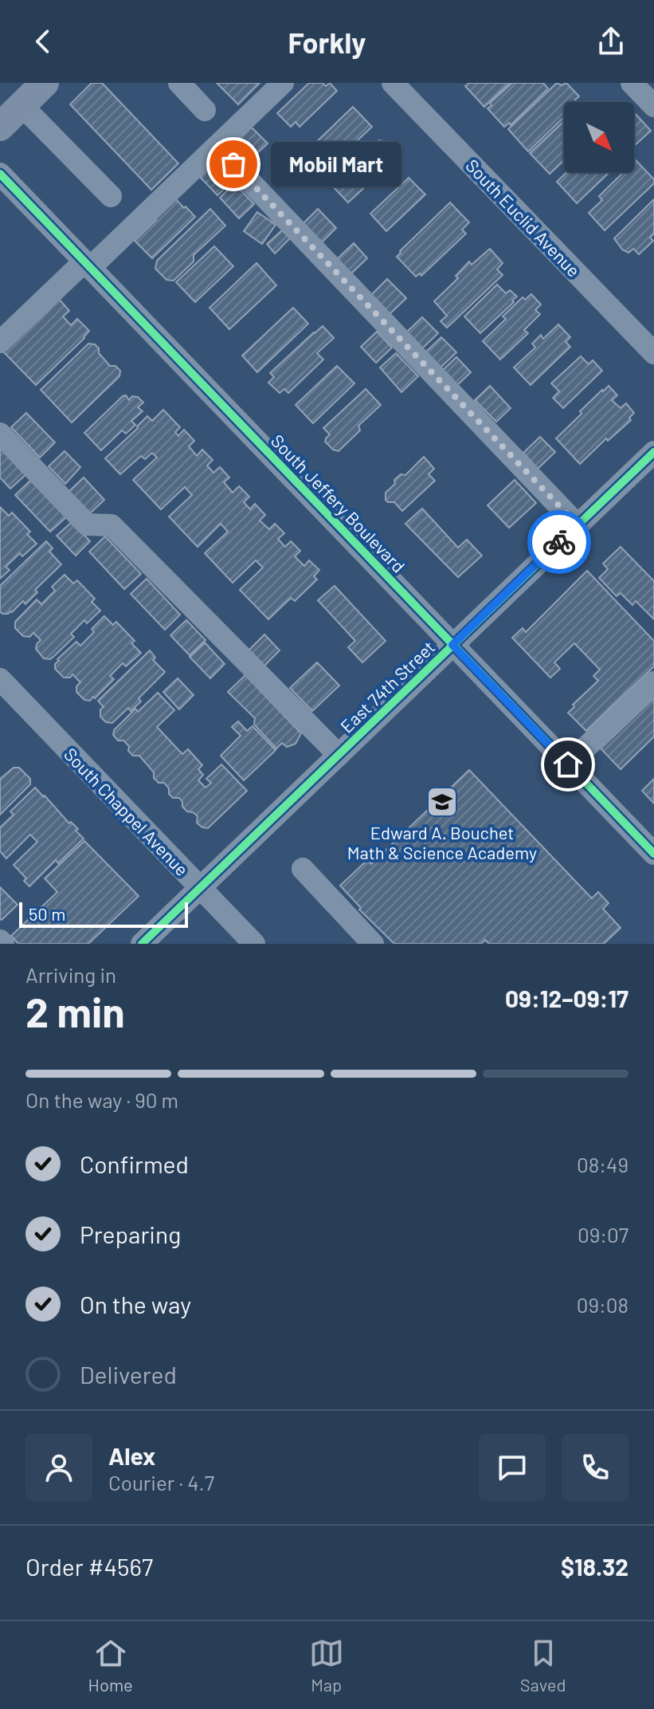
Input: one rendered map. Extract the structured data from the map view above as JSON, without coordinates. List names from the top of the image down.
{
  "streets": {
    "street": [
      "South Euclid Avenue",
      "South Jeffery Boulevard",
      "East 74th Street",
      "South Chappel Avenue"
    ]
  },
  "crossings": [
    ["South Jeffery Boulevard", "East 74th Street"],
    ["East 74th Street", "South Chappel Avenue"]
  ],
  "places": {
    "other": ["Mobil Mart"],
    "school or university": ["Edward A. Bouchet Math & Science Academy"]
  },
  "scale_bar": "50 m",
  "north": "bottom right",
  "page": {
    "header": "Forkly",
    "bubble": "Mobil Mart",
    "scale": "50 m",
    "heading": ["2 min", "Arriving in", "09:12–09:17"],
    "panel": [
      "Alex",
      "Courier · 4.7",
      "Order #4567",
      "$18.32"
    ],
    "bar": "On the way · 90 m",
    "list": [
      ["Confirmed", "08:49"],
      ["Preparing", "09:07"],
      ["On the way", "09:08"],
      "Delivered"
    ],
    "tabs": ["Home", "Map", "Saved"]
  }
}
